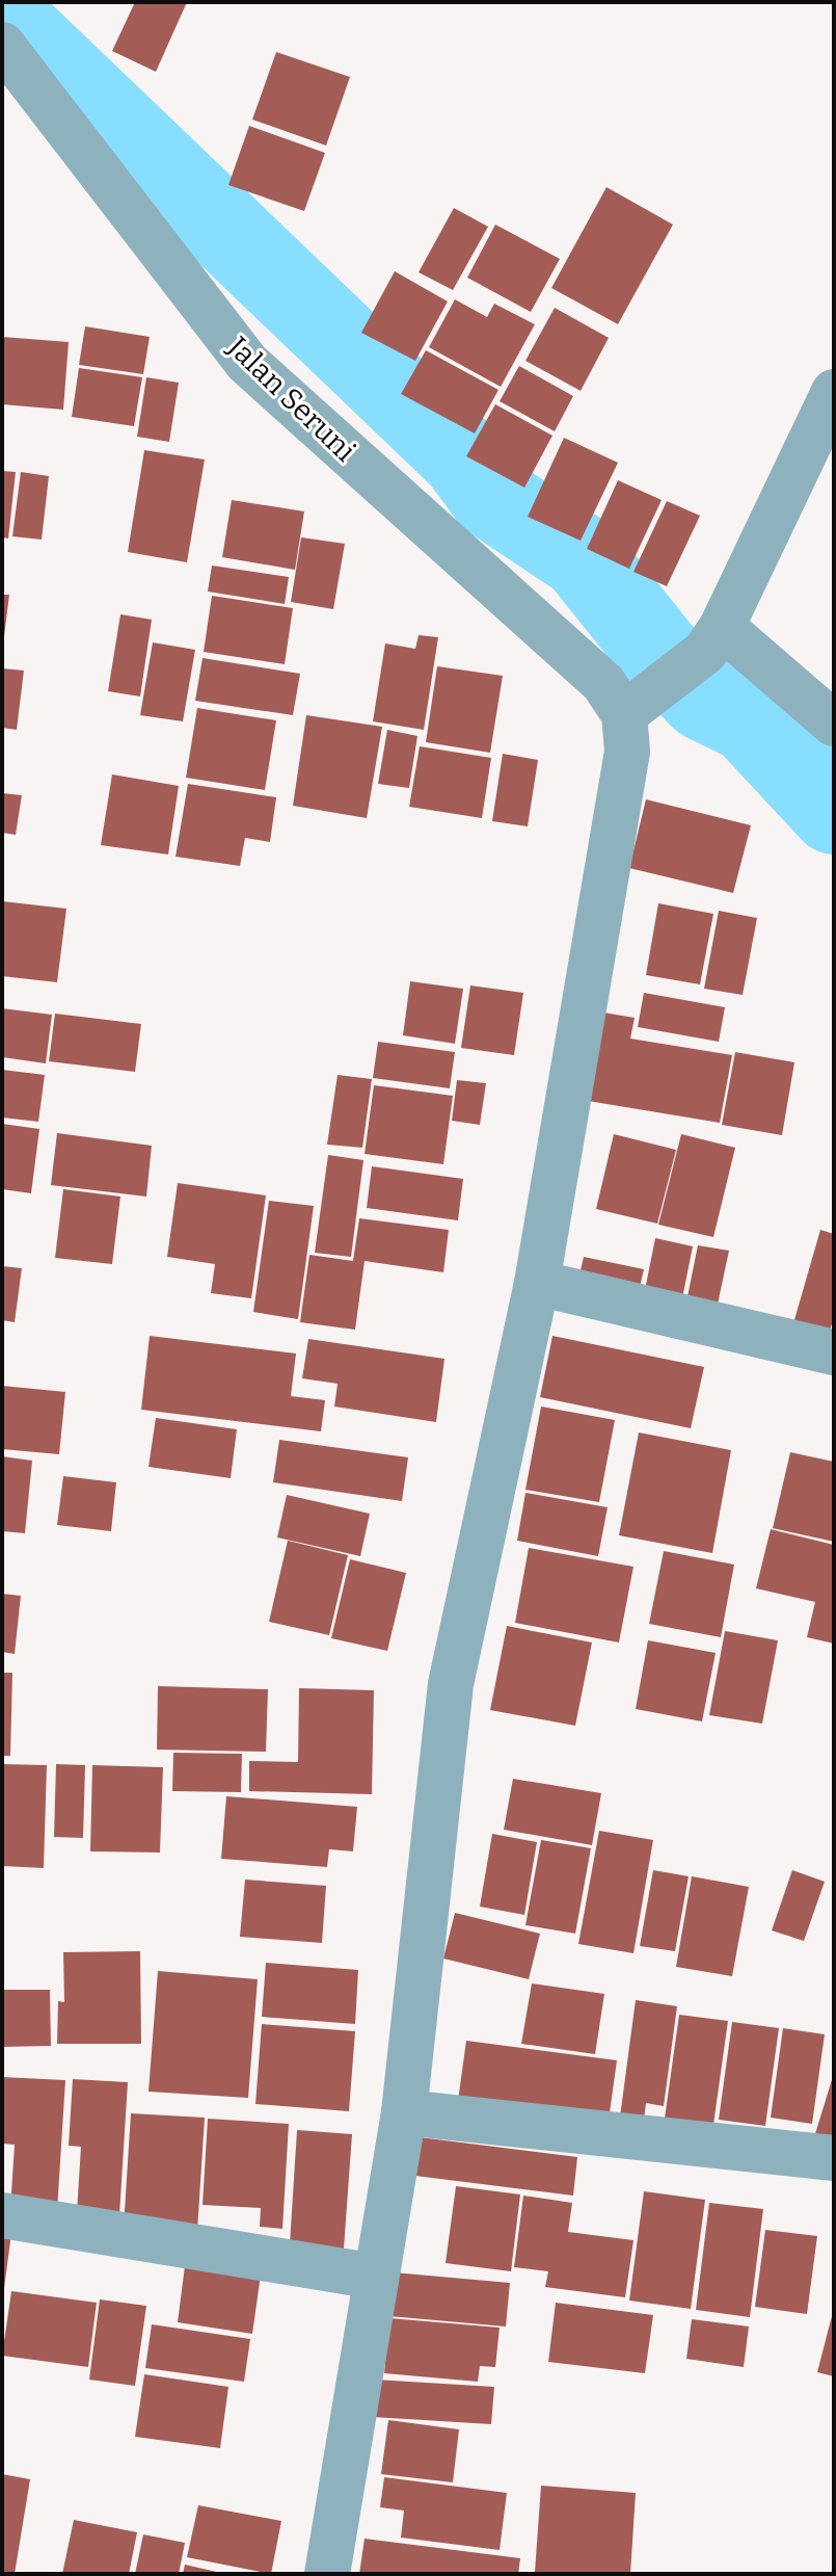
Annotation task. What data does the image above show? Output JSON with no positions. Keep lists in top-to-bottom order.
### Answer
{
  "streets": {
    "street": ["Jalan Seruni"]
  }
}
